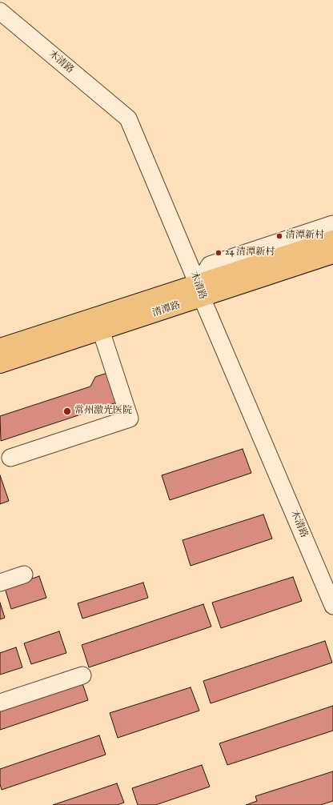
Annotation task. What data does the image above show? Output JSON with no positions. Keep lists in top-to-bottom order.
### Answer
{
  "streets": {
    "main road": ["清潭路"],
    "street": ["木清路"]
  },
  "crossings": [
    ["木清路", "清潭路"]
  ],
  "places": ["清潭新村", "24 清潭新村", "常州激光医院"]
}
